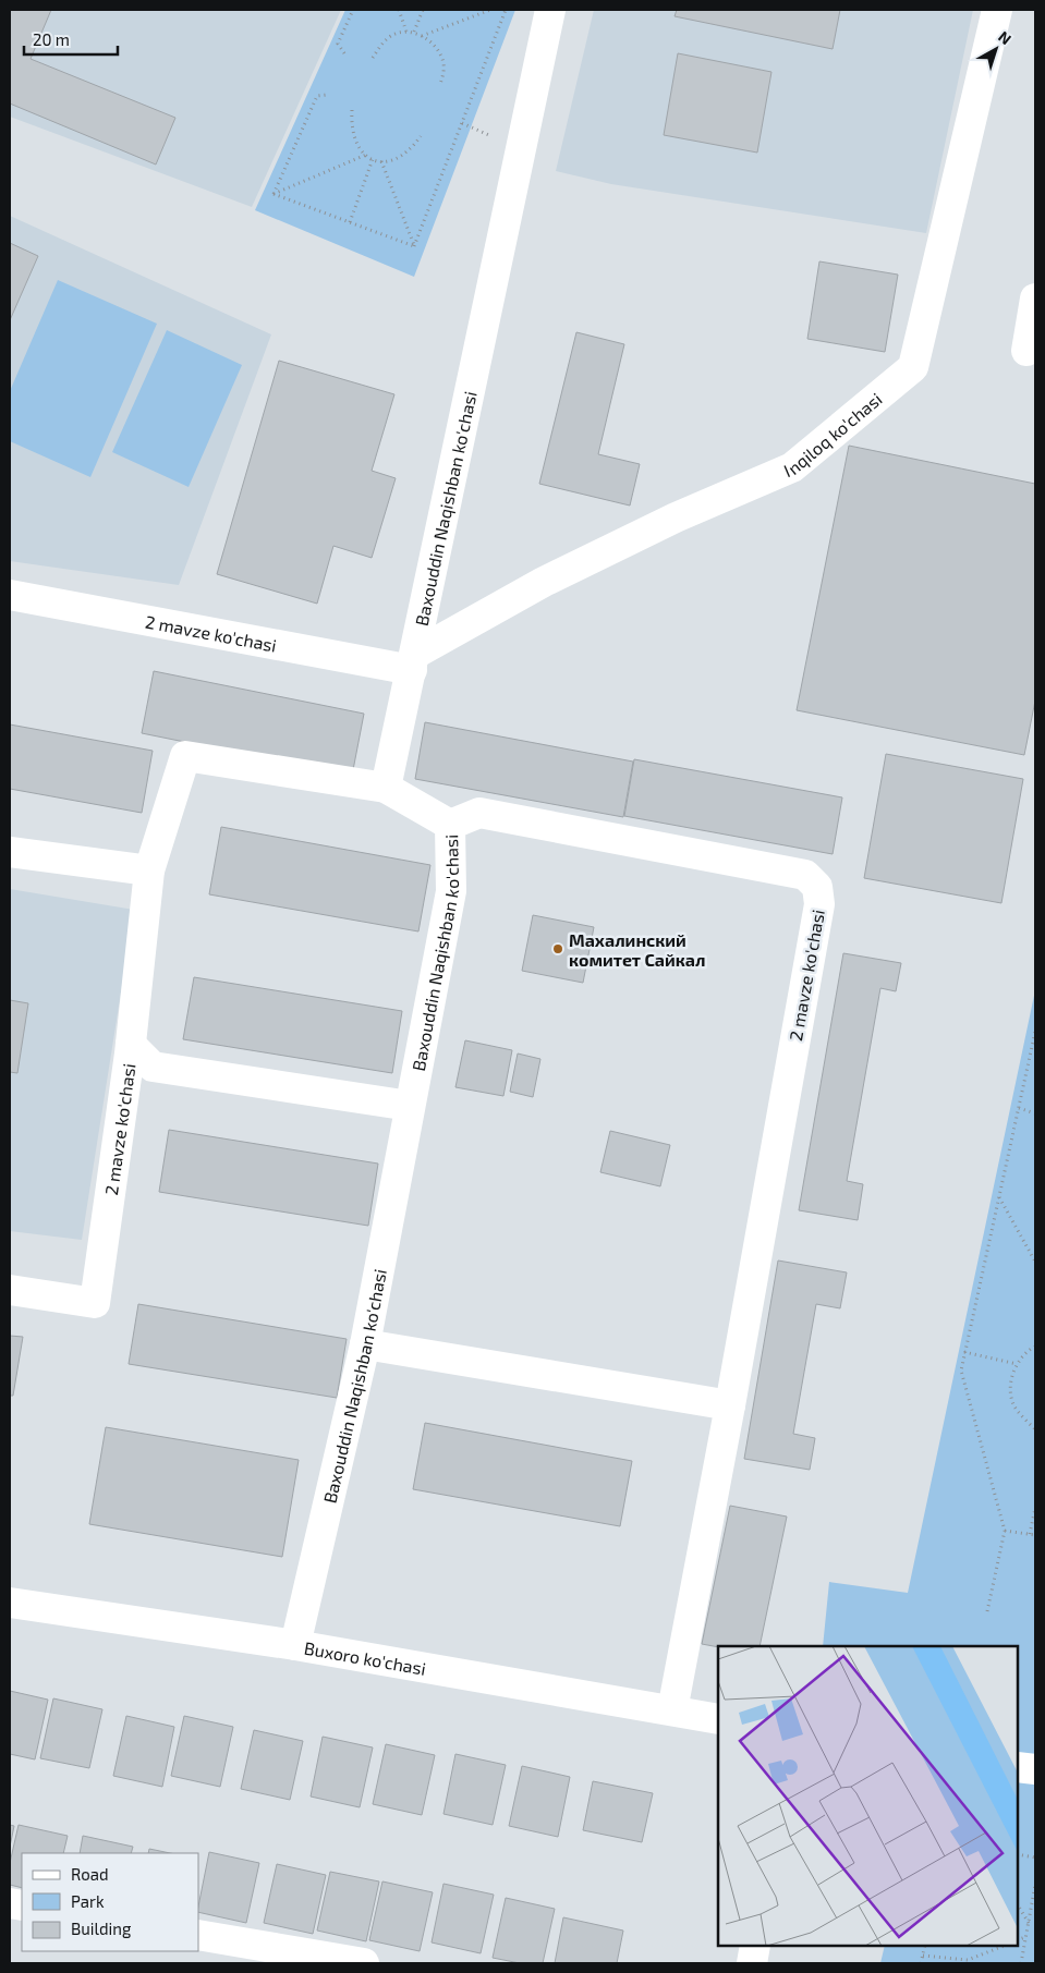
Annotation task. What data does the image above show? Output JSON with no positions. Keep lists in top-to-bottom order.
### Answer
{
  "streets": {
    "street": [
      "Inqiloq ko'chasi",
      "Baxouddin Naqishban ko'chasi",
      "2 mavze ko'chasi",
      "Buxoro ko'chasi"
    ]
  },
  "crossings": [
    ["Inqiloq ko'chasi", "Baxouddin Naqishban ko'chasi"],
    ["Inqiloq ko'chasi", "2 mavze ko'chasi"],
    ["Baxouddin Naqishban ko'chasi", "2 mavze ko'chasi"],
    ["Baxouddin Naqishban ko'chasi", "Buxoro ko'chasi"],
    ["2 mavze ko'chasi", "Buxoro ko'chasi"]
  ],
  "places": ["Махалинский комитет Сайкал"],
  "legend": ["Road", "Park", "Building"],
  "scale_bar": "20 m",
  "north": "top right"
}
